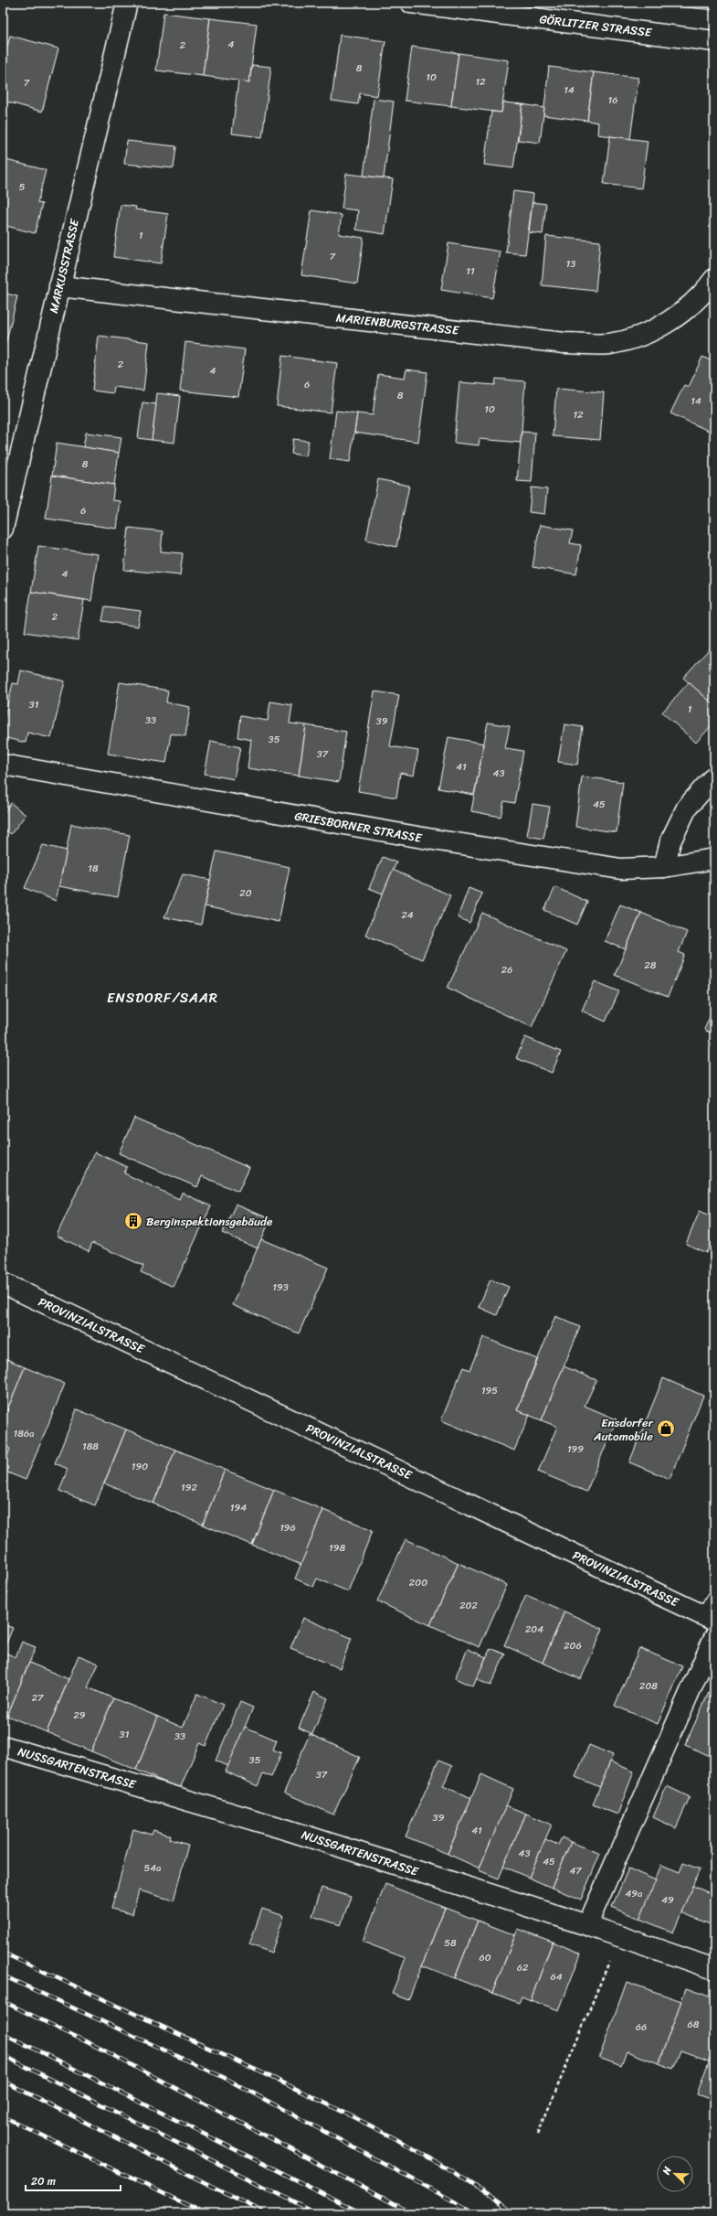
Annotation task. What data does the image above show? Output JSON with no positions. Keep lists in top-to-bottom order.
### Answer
{
  "streets": {
    "street": [
      "GÖRLITZER STRASSE",
      "MARKUSSTRASSE",
      "MARIENBURGSTRASSE",
      "GRIESBORNER STRASSE",
      "PROVINZIALSTRASSE",
      "NUSSGARTENSTRASSE"
    ]
  },
  "crossings": [
    ["MARKUSSTRASSE", "MARIENBURGSTRASSE"]
  ],
  "districts": ["ENSDORF/SAAR"],
  "places": {
    "building": ["Berginspektionsgebäude"],
    "shop": ["Ensdorfer Automobile"]
  },
  "house_numbers": [
    "4",
    "2",
    "8",
    "10",
    "12",
    "7",
    "14",
    "16",
    "5",
    "1",
    "7",
    "13",
    "11",
    "2",
    "4",
    "6",
    "8",
    "14",
    "10",
    "12",
    "8",
    "6",
    "4",
    "2",
    "31",
    "1",
    "33",
    "39",
    "35",
    "37",
    "41",
    "43",
    "45",
    "18",
    "20",
    "24",
    "28",
    "26",
    "193",
    "195",
    "186a",
    "188",
    "199",
    "190",
    "192",
    "194",
    "196",
    "198",
    "200",
    "202",
    "204",
    "206",
    "208",
    "27",
    "29",
    "31",
    "33",
    "35",
    "37",
    "39",
    "41",
    "43",
    "45",
    "54a",
    "47",
    "49a",
    "49",
    "58",
    "60",
    "62",
    "64",
    "68",
    "66"
  ],
  "scale_bar": "20 m",
  "north": "top left"
}
